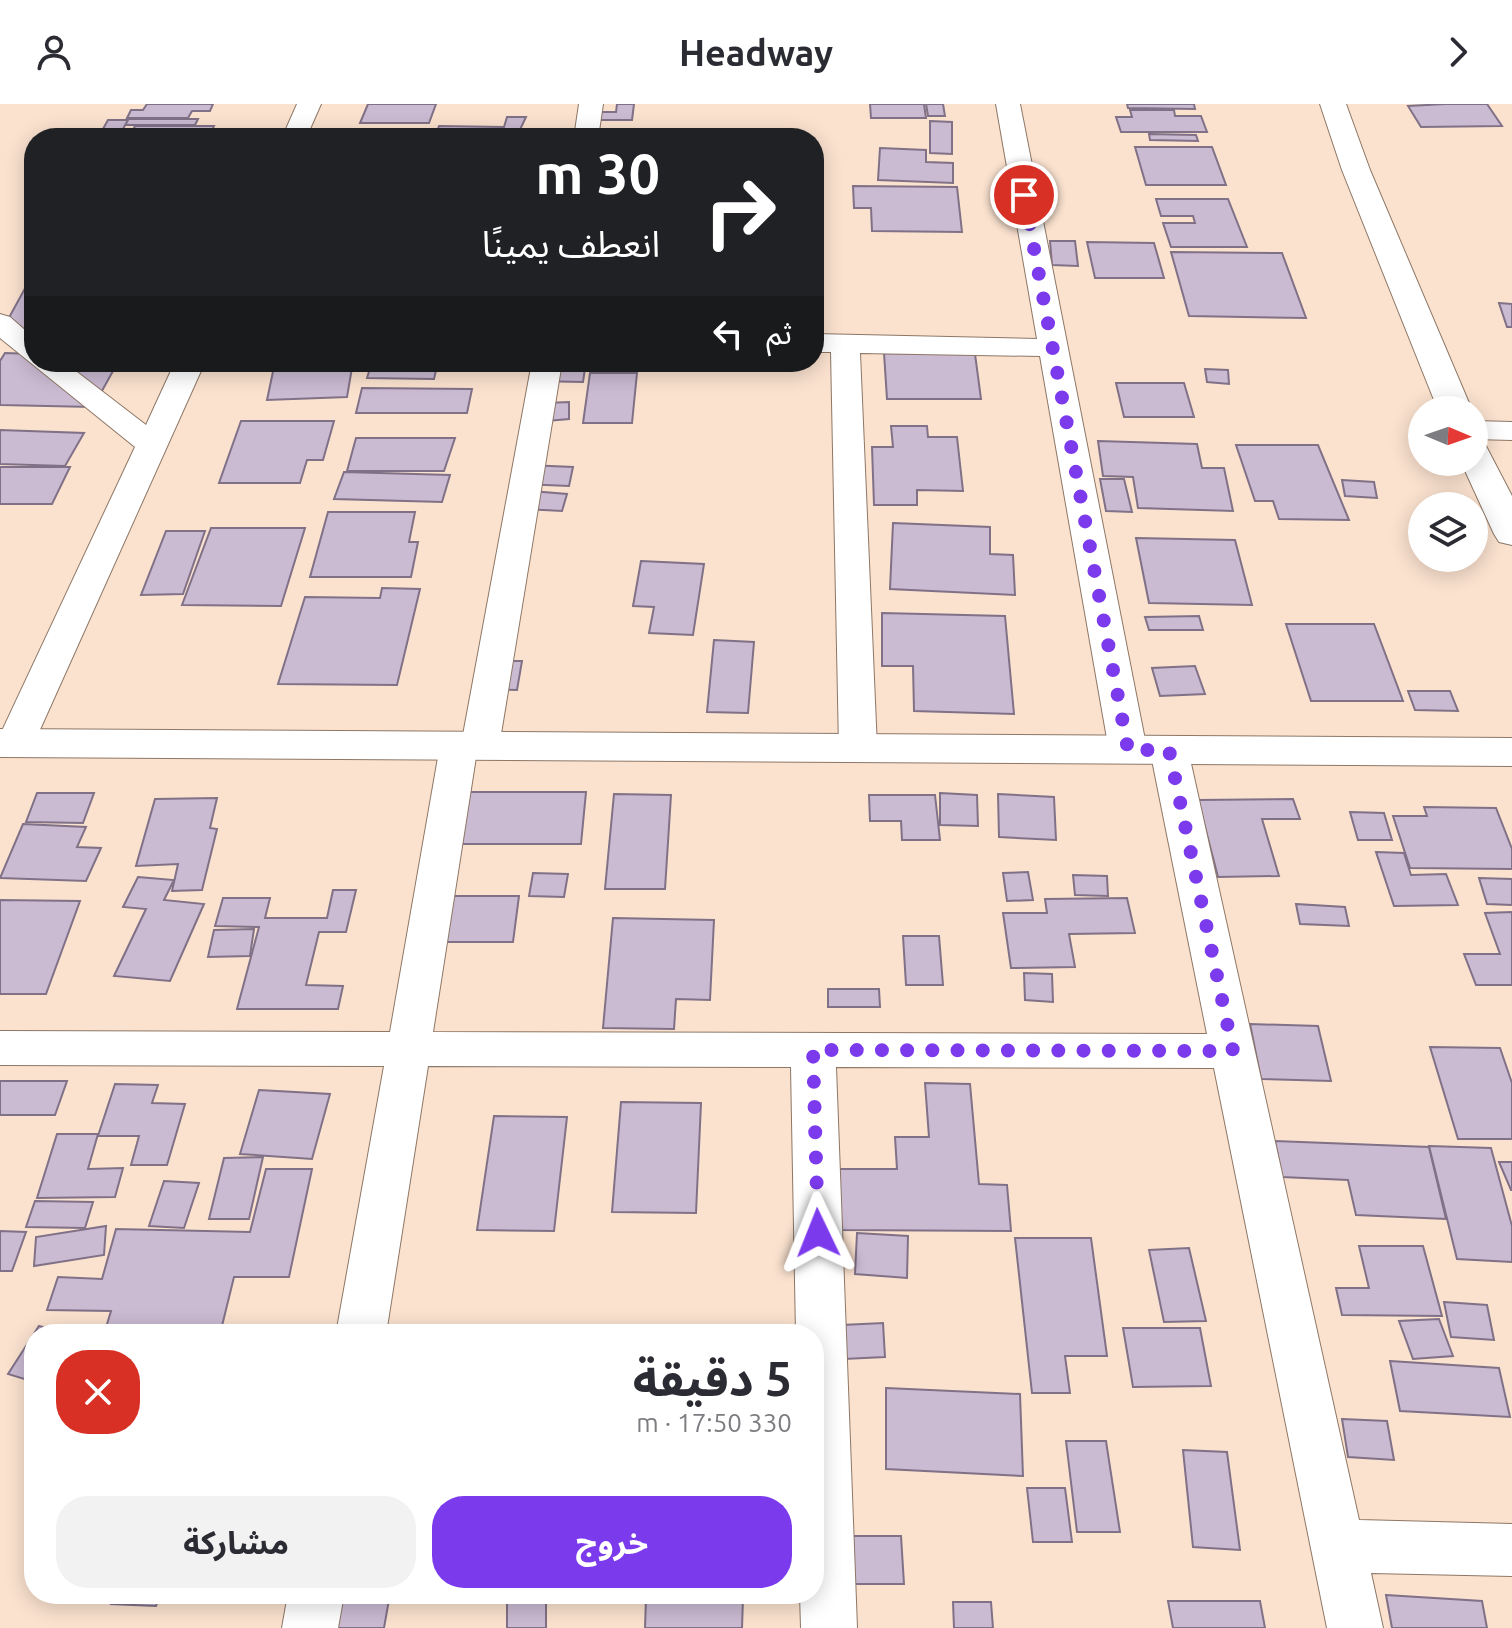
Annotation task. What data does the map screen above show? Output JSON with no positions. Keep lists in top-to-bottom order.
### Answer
{
  "north": "right",
  "page": {
    "header": "Headway",
    "turn": ["30 m", "انعطف يمينًا"],
    "then": "ثم",
    "heading": ["5 دقيقة", "330 m · 17:50"],
    "buttons": ["خروج", "مشاركة"]
  }
}
